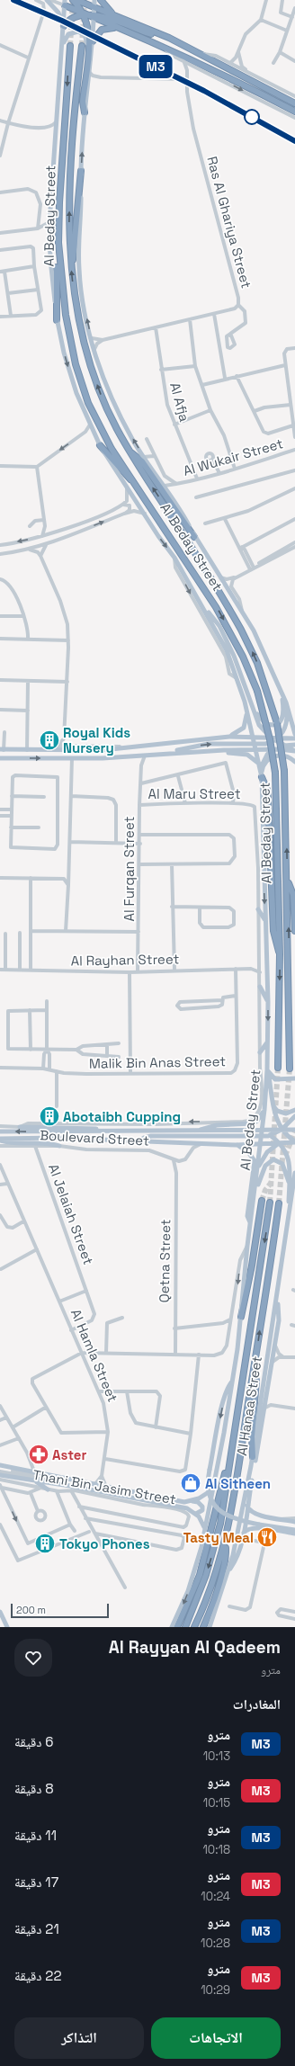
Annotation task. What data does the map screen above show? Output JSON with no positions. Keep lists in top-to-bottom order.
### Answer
{
  "streets": {
    "highway": ["Al Beday Street", "Al Hanaa Street"],
    "main road": ["Boulevard Street", "Thani Bin Jasim Street"],
    "street": [
      "Ras Al Ghariya Street",
      "Al Afja",
      "Al Wukair Street",
      "Al Maru Street",
      "Al Furqan Street",
      "Al Rayhan Street",
      "Malik Bin Anas Street",
      "Al Jelaiah Street",
      "Qetna Street",
      "Al Hamla Street"
    ]
  },
  "crossings": [
    ["Al Beday Street", "Ras Al Ghariya Street"],
    ["Al Beday Street", "Al Wukair Street"],
    ["Al Beday Street", "Al Maru Street"],
    ["Al Beday Street", "Al Rayhan Street"],
    ["Al Beday Street", "Boulevard Street"],
    ["Al Beday Street", "Al Hanaa Street"],
    ["Ras Al Ghariya Street", "Al Afja"],
    ["Al Afja", "Al Wukair Street"],
    ["Al Maru Street", "Al Furqan Street"],
    ["Al Furqan Street", "Al Rayhan Street"],
    ["Al Rayhan Street", "Malik Bin Anas Street"],
    ["Boulevard Street", "Al Jelaiah Street"],
    ["Boulevard Street", "Qetna Street"],
    ["Al Jelaiah Street", "Al Hamla Street"],
    ["Al Hamla Street", "Thani Bin Jasim Street"],
    ["Al Hanaa Street", "Thani Bin Jasim Street"]
  ],
  "places": {
    "building": ["Royal Kids Nursery", "Abotaibh Cupping", "Tokyo Phones"],
    "pharmacy": ["Aster"],
    "shop": ["Al Sitheen"],
    "restaurant": ["Tasty Meal"]
  },
  "lines": ["metro line M3"],
  "scale_bar": "200 m",
  "page": {
    "on_map": "M3",
    "scale": "200 m",
    "heading": [
      ["Al Rayyan Al Qadeem", "مترو"],
      "المغادرات"
    ],
    "list": [
      {
        "mark": "M3",
        "name": "مترو",
        "note": "10:13",
        "value": "6 دقيقة"
      },
      {
        "mark": "M3",
        "name": "مترو",
        "note": "10:15",
        "value": "8 دقيقة"
      },
      {
        "mark": "M3",
        "name": "مترو",
        "note": "10:18",
        "value": "11 دقيقة"
      },
      {
        "mark": "M3",
        "name": "مترو",
        "note": "10:24",
        "value": "17 دقيقة"
      },
      {
        "mark": "M3",
        "name": "مترو",
        "note": "10:28",
        "value": "21 دقيقة"
      },
      {
        "mark": "M3",
        "name": "مترو",
        "note": "10:29",
        "value": "22 دقيقة"
      }
    ],
    "buttons": ["الاتجاهات", "التذاكر"]
  }
}
